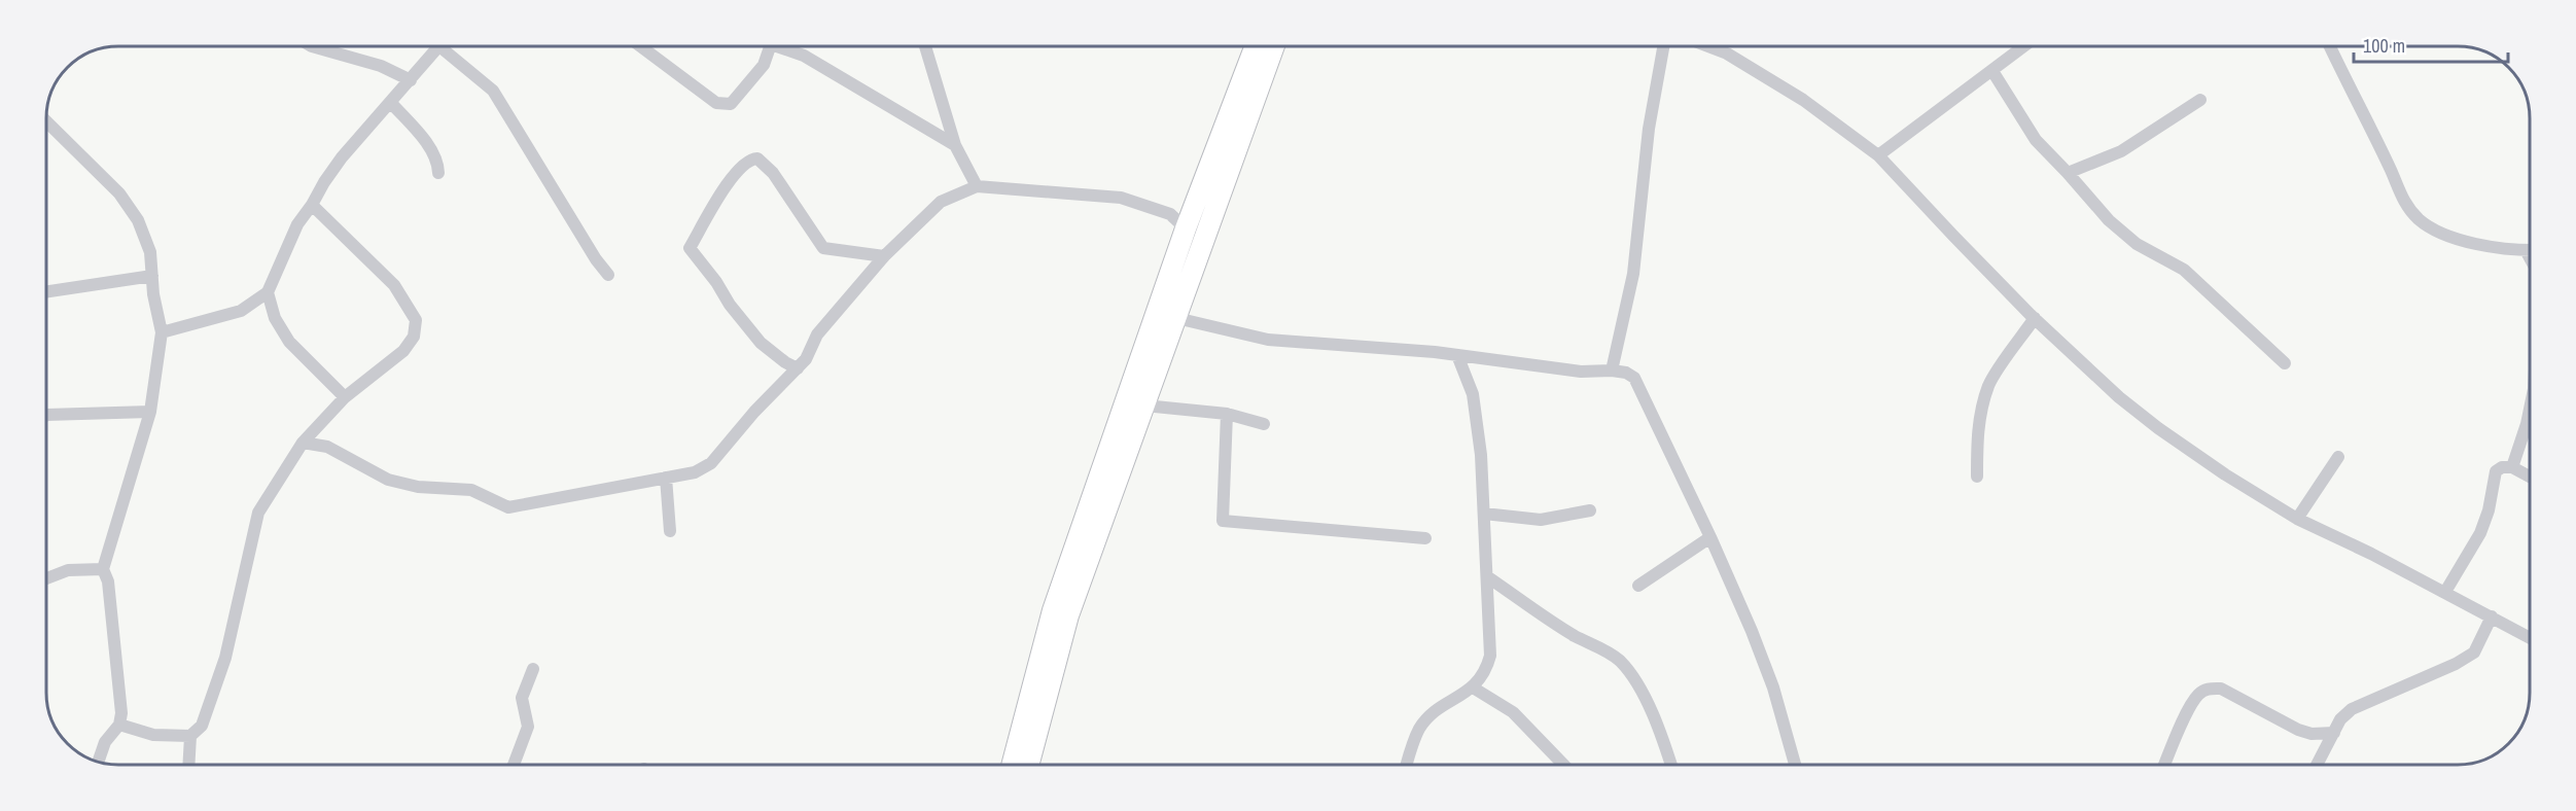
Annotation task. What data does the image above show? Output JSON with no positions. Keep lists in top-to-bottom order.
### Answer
{
  "scale_bar": "100 m"
}
